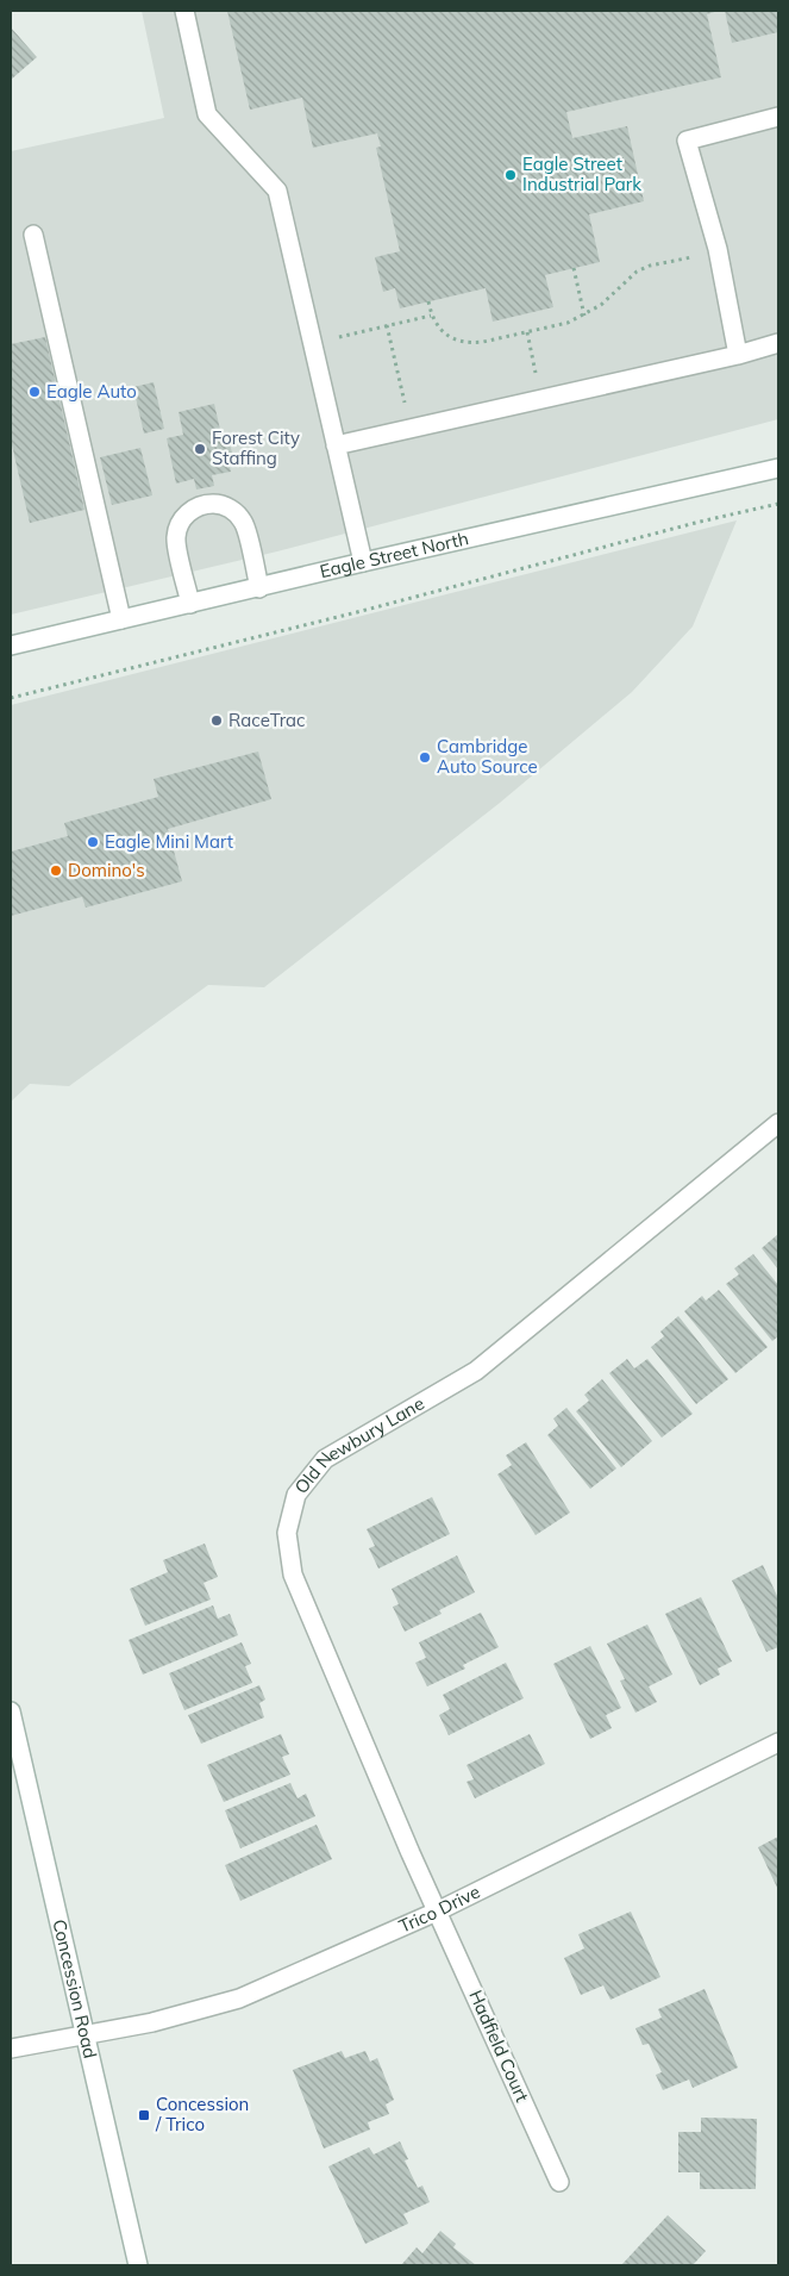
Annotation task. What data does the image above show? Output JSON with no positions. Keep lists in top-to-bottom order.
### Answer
{
  "streets": {
    "street": [
      "Eagle Street North",
      "Old Newbury Lane",
      "Trico Drive",
      "Concession Road",
      "Hadfield Court"
    ]
  },
  "crossings": [
    ["Old Newbury Lane", "Trico Drive"],
    ["Old Newbury Lane", "Hadfield Court"],
    ["Trico Drive", "Concession Road"],
    ["Trico Drive", "Hadfield Court"]
  ],
  "places": {
    "other": [
      "Eagle Street Industrial Park",
      "Eagle Auto",
      "Forest City Staffing",
      "RaceTrac",
      "Cambridge Auto Source",
      "Eagle Mini Mart",
      "Domino's"
    ],
    "transit": ["Concession / Trico"]
  }
}
